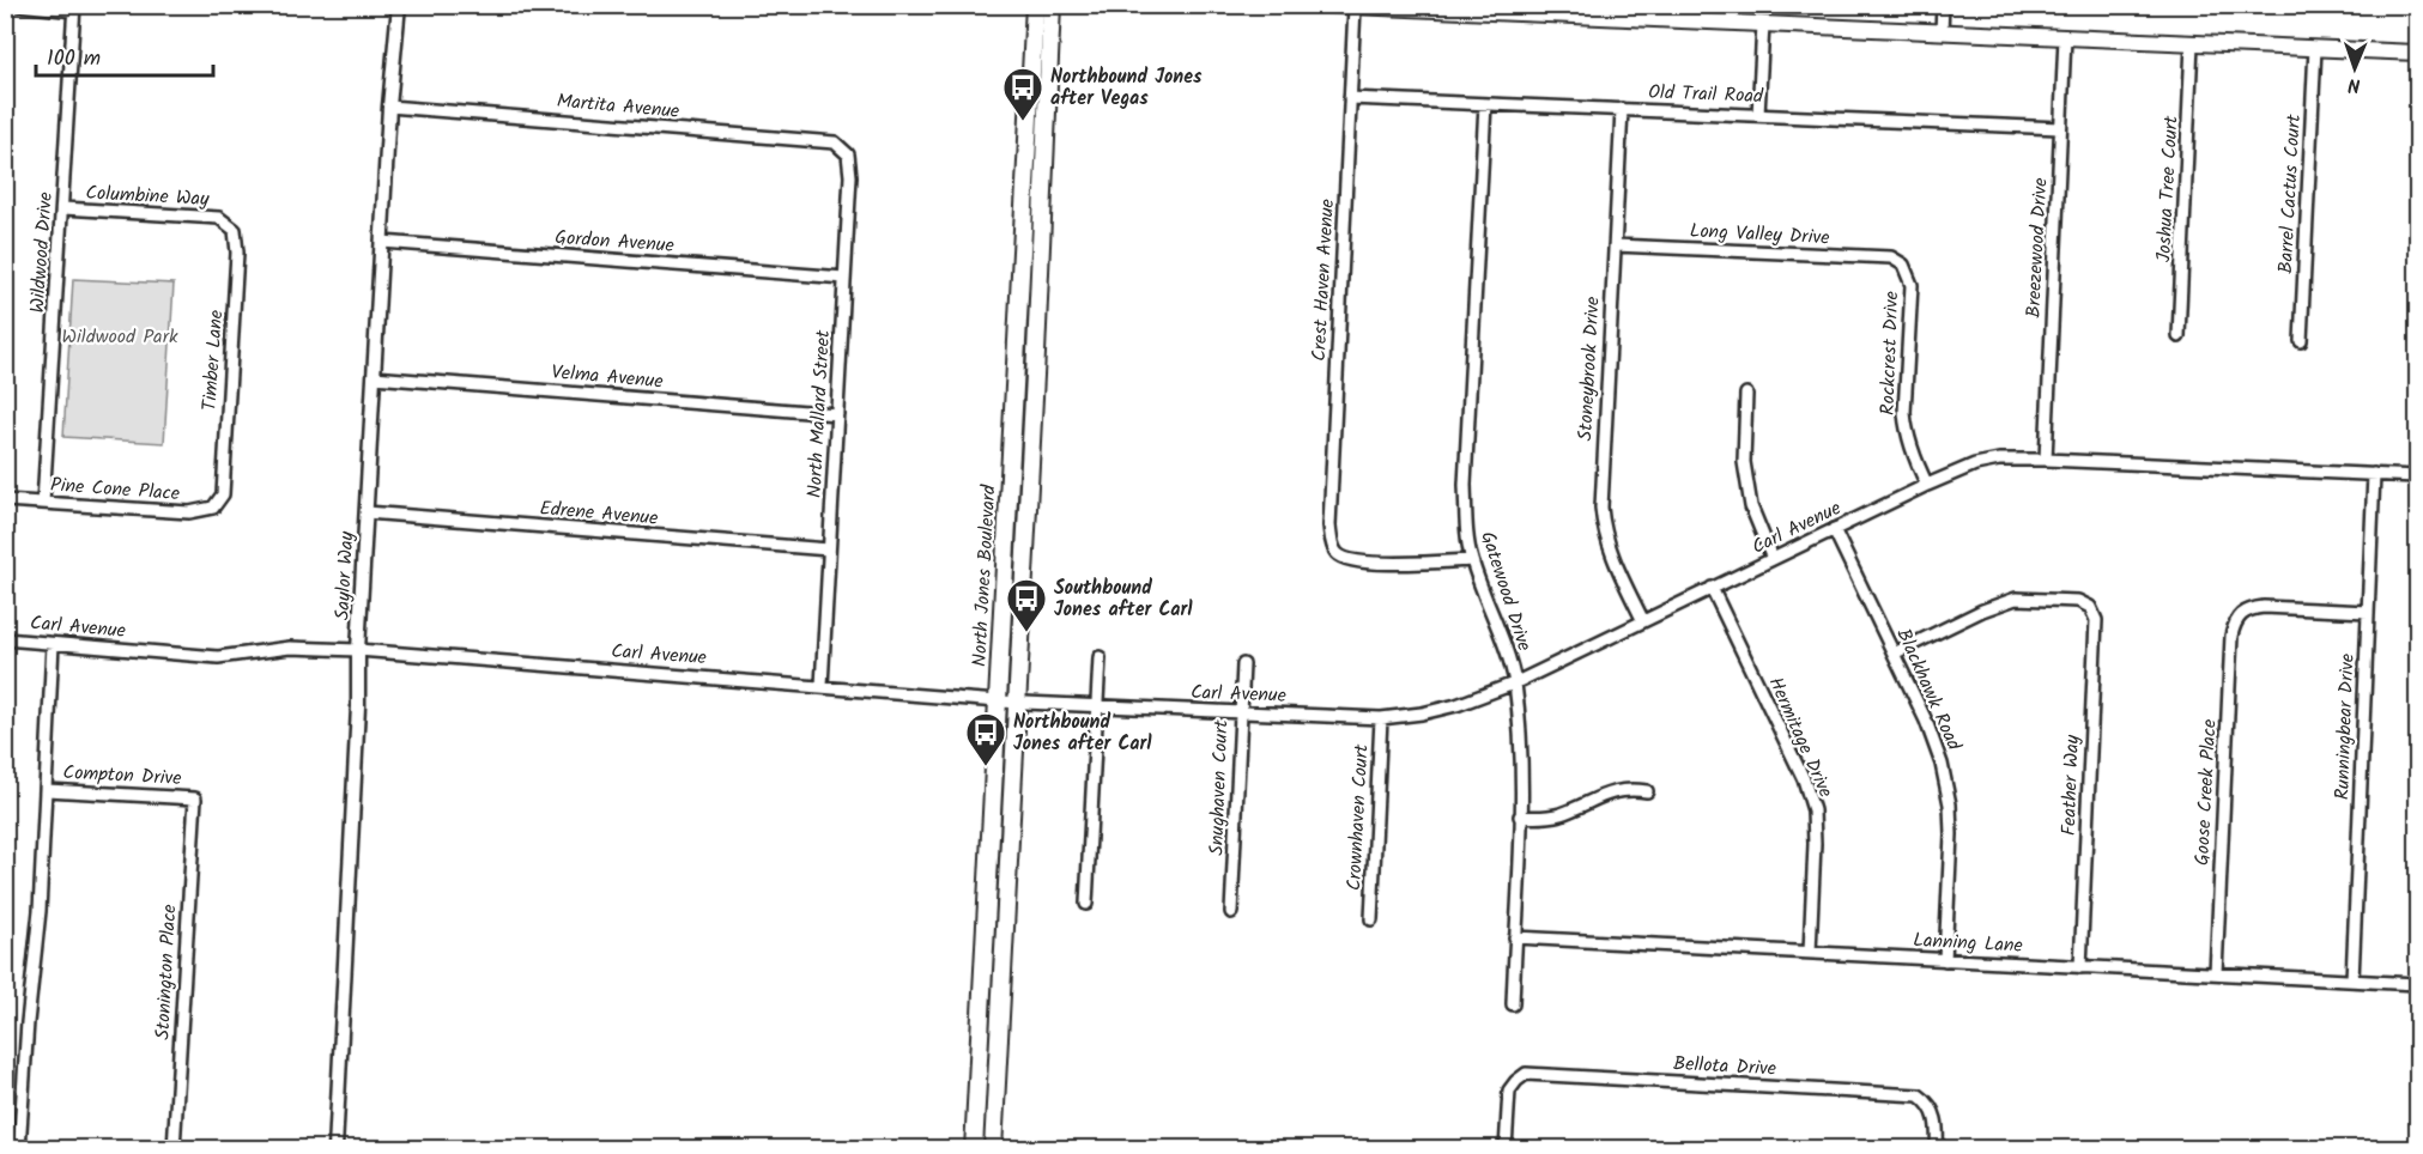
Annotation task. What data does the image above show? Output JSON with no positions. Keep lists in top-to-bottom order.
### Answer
{
  "streets": {
    "main road": ["North Jones Boulevard"],
    "street": [
      "Old Trail Road",
      "Martita Avenue",
      "Joshua Tree Court",
      "Barrel Cactus Court",
      "Columbine Way",
      "Long Valley Drive",
      "Gordon Avenue",
      "Breezewood Drive",
      "Wildwood Drive",
      "Crest Haven Avenue",
      "Rockcrest Drive",
      "Timber Lane",
      "Stoneybrook Drive",
      "Velma Avenue",
      "North Mallard Street",
      "Pine Cone Place",
      "Edrene Avenue",
      "Carl Avenue",
      "Saylor Way",
      "Gatewood Drive",
      "Blackhawk Road",
      "Runningbear Drive",
      "Hermitage Drive",
      "Compton Drive",
      "Feather Way",
      "Snughaven Court",
      "Goose Creek Place",
      "Crownhaven Court",
      "Lanning Lane",
      "Stonington Place",
      "Bellota Drive"
    ]
  },
  "crossings": [
    ["Old Trail Road", "Breezewood Drive"],
    ["Old Trail Road", "Crest Haven Avenue"],
    ["Old Trail Road", "Stoneybrook Drive"],
    ["Old Trail Road", "Gatewood Drive"],
    ["Martita Avenue", "North Mallard Street"],
    ["Martita Avenue", "Saylor Way"],
    ["Columbine Way", "Wildwood Drive"],
    ["Columbine Way", "Timber Lane"],
    ["Long Valley Drive", "Rockcrest Drive"],
    ["Long Valley Drive", "Stoneybrook Drive"],
    ["Gordon Avenue", "North Mallard Street"],
    ["Gordon Avenue", "Saylor Way"],
    ["Breezewood Drive", "Carl Avenue"],
    ["Wildwood Drive", "Pine Cone Place"],
    ["Crest Haven Avenue", "Gatewood Drive"],
    ["Rockcrest Drive", "Carl Avenue"],
    ["Timber Lane", "Pine Cone Place"],
    ["Stoneybrook Drive", "Carl Avenue"],
    ["Velma Avenue", "North Mallard Street"],
    ["Velma Avenue", "Saylor Way"],
    ["North Mallard Street", "Edrene Avenue"],
    ["North Mallard Street", "Carl Avenue"],
    ["Edrene Avenue", "Saylor Way"],
    ["Carl Avenue", "Saylor Way"],
    ["Carl Avenue", "North Jones Boulevard"],
    ["Carl Avenue", "Gatewood Drive"],
    ["Carl Avenue", "Blackhawk Road"],
    ["Carl Avenue", "Runningbear Drive"],
    ["Carl Avenue", "Hermitage Drive"],
    ["Carl Avenue", "Snughaven Court"],
    ["Carl Avenue", "Crownhaven Court"],
    ["Gatewood Drive", "Lanning Lane"],
    ["Blackhawk Road", "Feather Way"],
    ["Blackhawk Road", "Lanning Lane"],
    ["Runningbear Drive", "Goose Creek Place"],
    ["Runningbear Drive", "Lanning Lane"],
    ["Hermitage Drive", "Lanning Lane"],
    ["Compton Drive", "Stonington Place"],
    ["Feather Way", "Lanning Lane"],
    ["Goose Creek Place", "Lanning Lane"]
  ],
  "parks": ["Wildwood Park"],
  "places": {
    "bus stop": ["Northbound Jones after Vegas", "Southbound Jones after Carl", "Northbound Jones after Carl"]
  },
  "scale_bar": "100 m",
  "north": "bottom"
}
